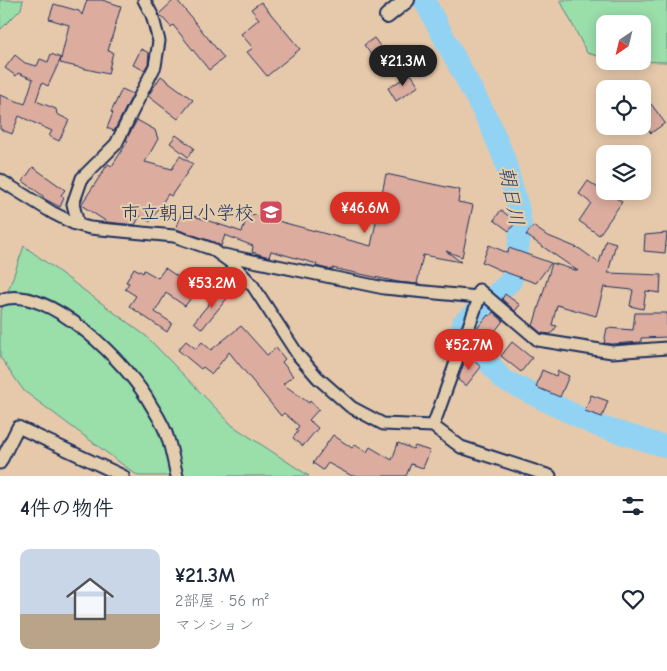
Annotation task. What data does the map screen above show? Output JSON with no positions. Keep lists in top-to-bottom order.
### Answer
{
  "water": ["朝日川"],
  "places": {
    "school or university": ["市立朝日小学校"]
  },
  "north": "bottom left",
  "page": {
    "price": [
      "¥21.3M",
      "¥46.6M",
      "¥53.2M",
      "¥52.7M"
    ],
    "heading": "4件の物件",
    "list": [
      {
        "name": "¥21.3M",
        "note": "2部屋 · 56 m² · マンション"
      }
    ]
  }
}
